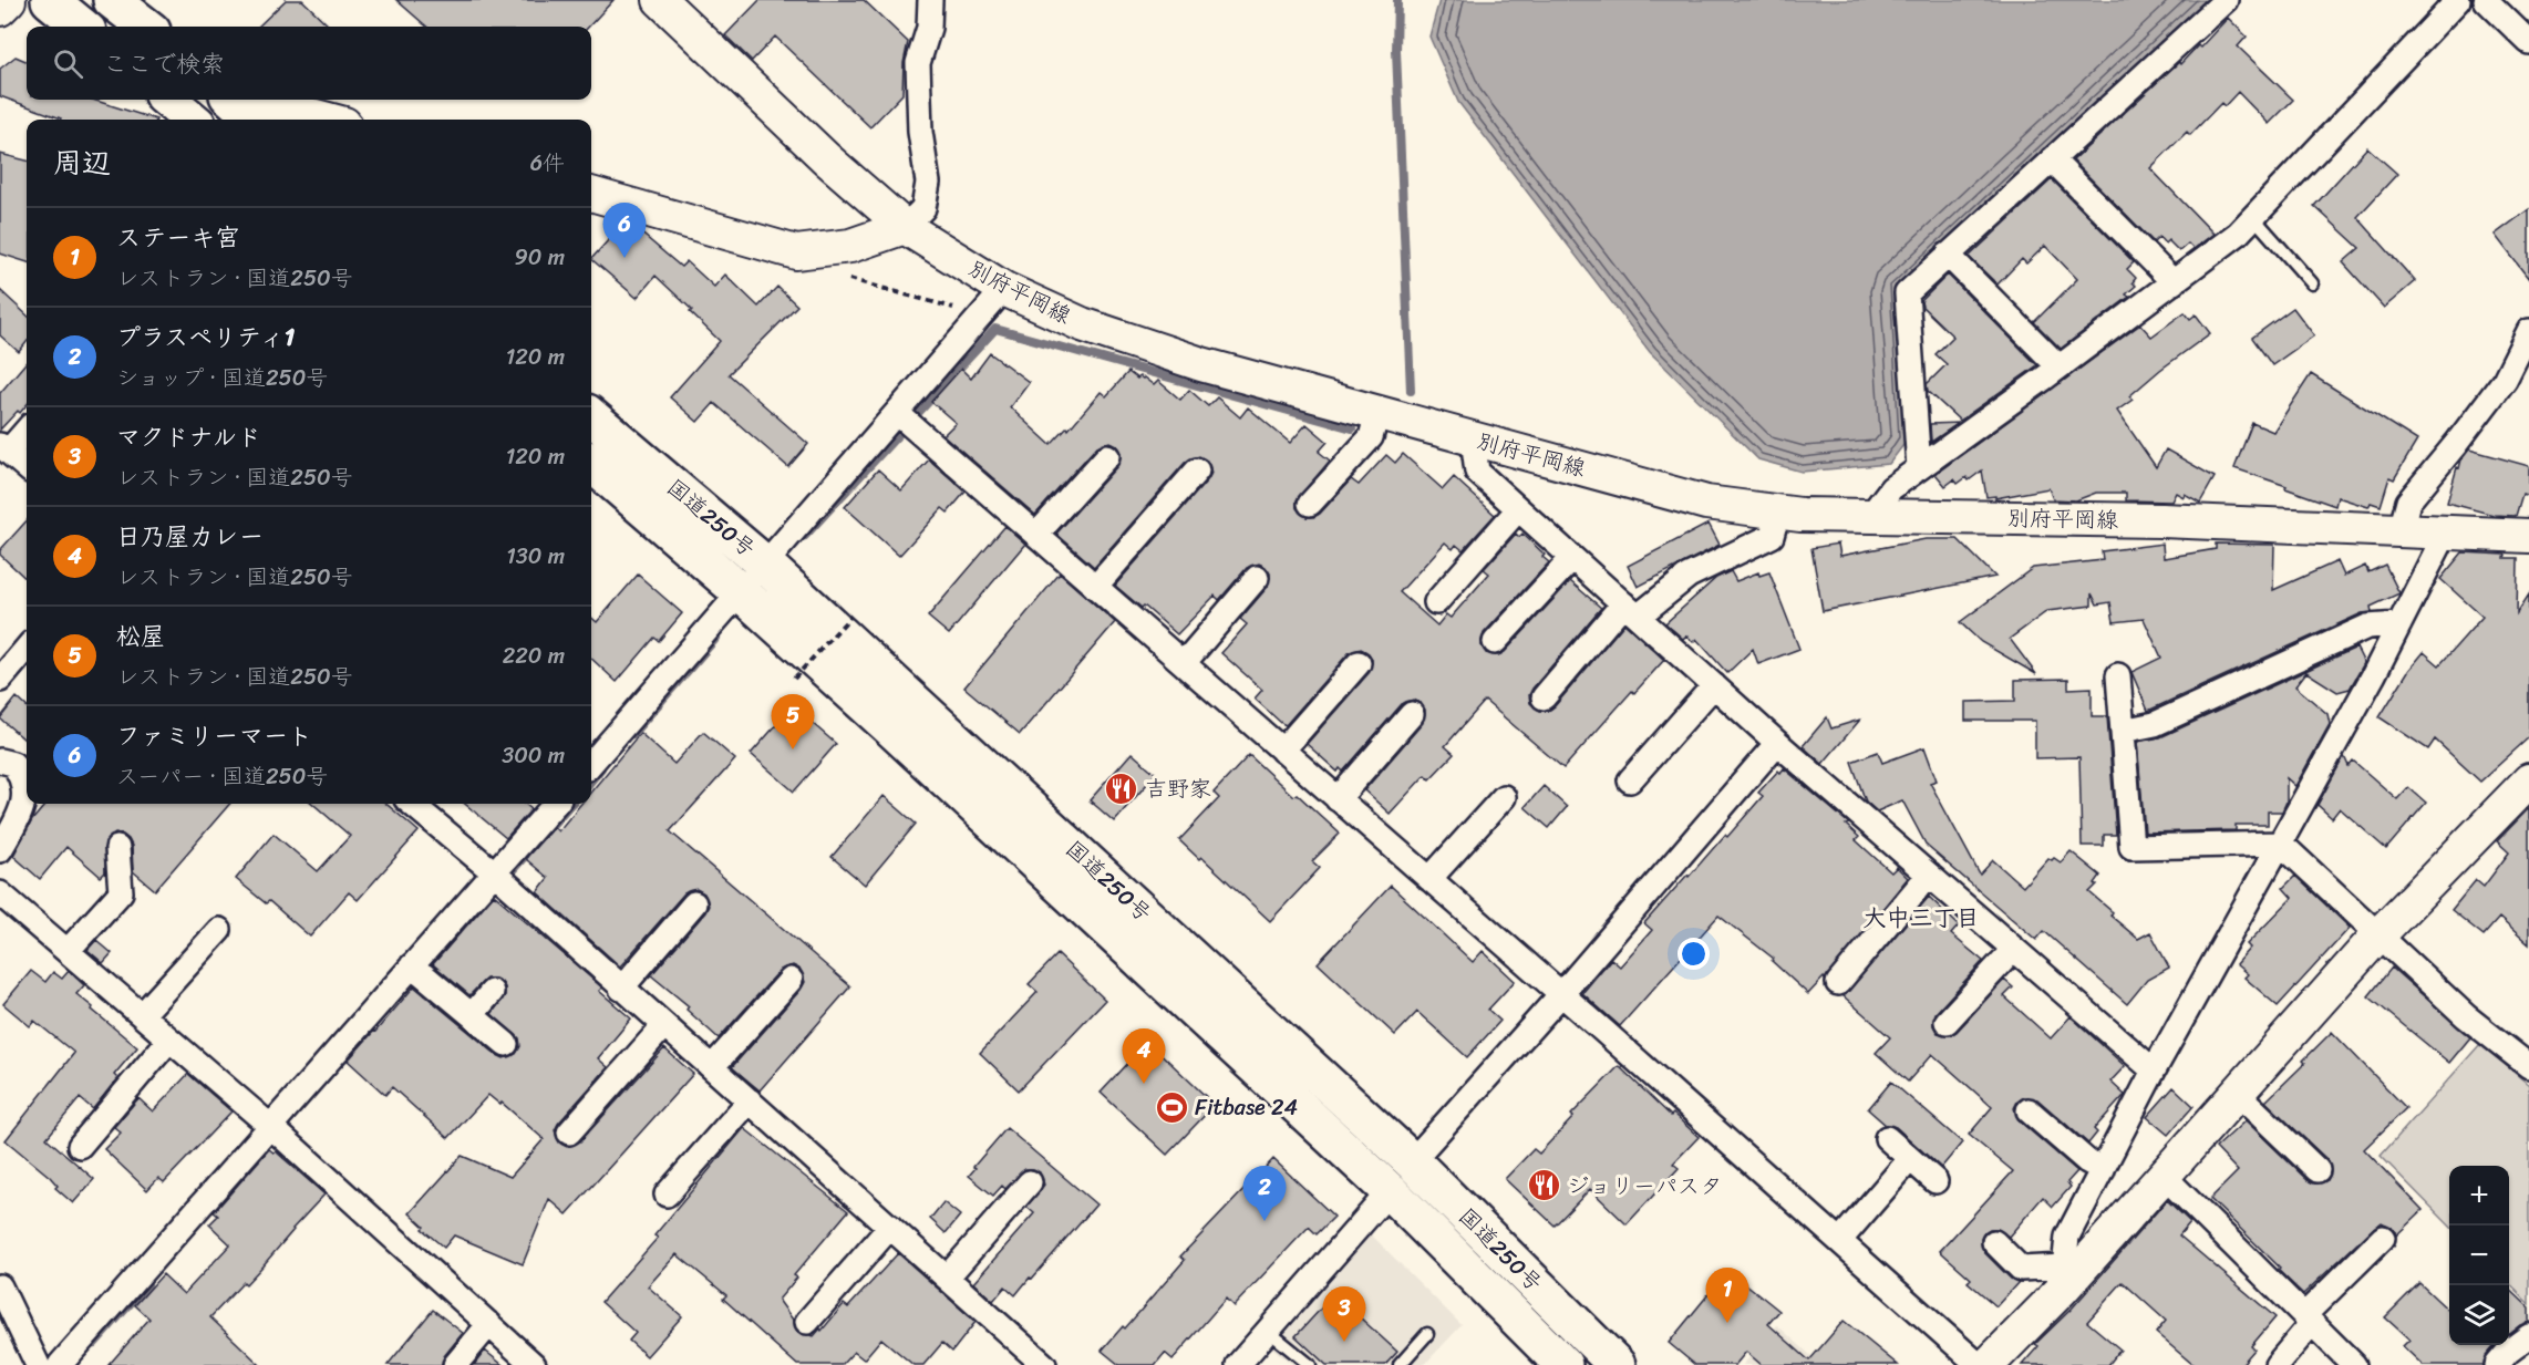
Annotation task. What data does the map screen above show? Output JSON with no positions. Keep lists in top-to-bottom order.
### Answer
{
  "streets": {
    "highway": ["国道250号"],
    "main road": ["別府平岡線"]
  },
  "districts": ["大中三丁目"],
  "places": {
    "restaurant": ["吉野家", "ジョリーパスタ"],
    "sports": ["Fitbase 24"]
  },
  "page": {
    "search": "ここで検索",
    "heading": ["周辺", "6件"],
    "pins": [
      "6",
      "5",
      "4",
      "2",
      "1",
      "3"
    ],
    "list": [
      {
        "mark": "1",
        "name": "ステーキ宮",
        "note": "レストラン · 国道250号",
        "value": "90 m"
      },
      {
        "mark": "2",
        "name": "プラスペリティ1",
        "note": "ショップ · 国道250号",
        "value": "120 m"
      },
      {
        "mark": "3",
        "name": "マクドナルド",
        "note": "レストラン · 国道250号",
        "value": "120 m"
      },
      {
        "mark": "4",
        "name": "日乃屋カレー",
        "note": "レストラン · 国道250号",
        "value": "130 m"
      },
      {
        "mark": "5",
        "name": "松屋",
        "note": "レストラン · 国道250号",
        "value": "220 m"
      },
      {
        "mark": "6",
        "name": "ファミリーマート",
        "note": "スーパー · 国道250号",
        "value": "300 m"
      }
    ],
    "map_buttons": ["+", "−"]
  }
}
